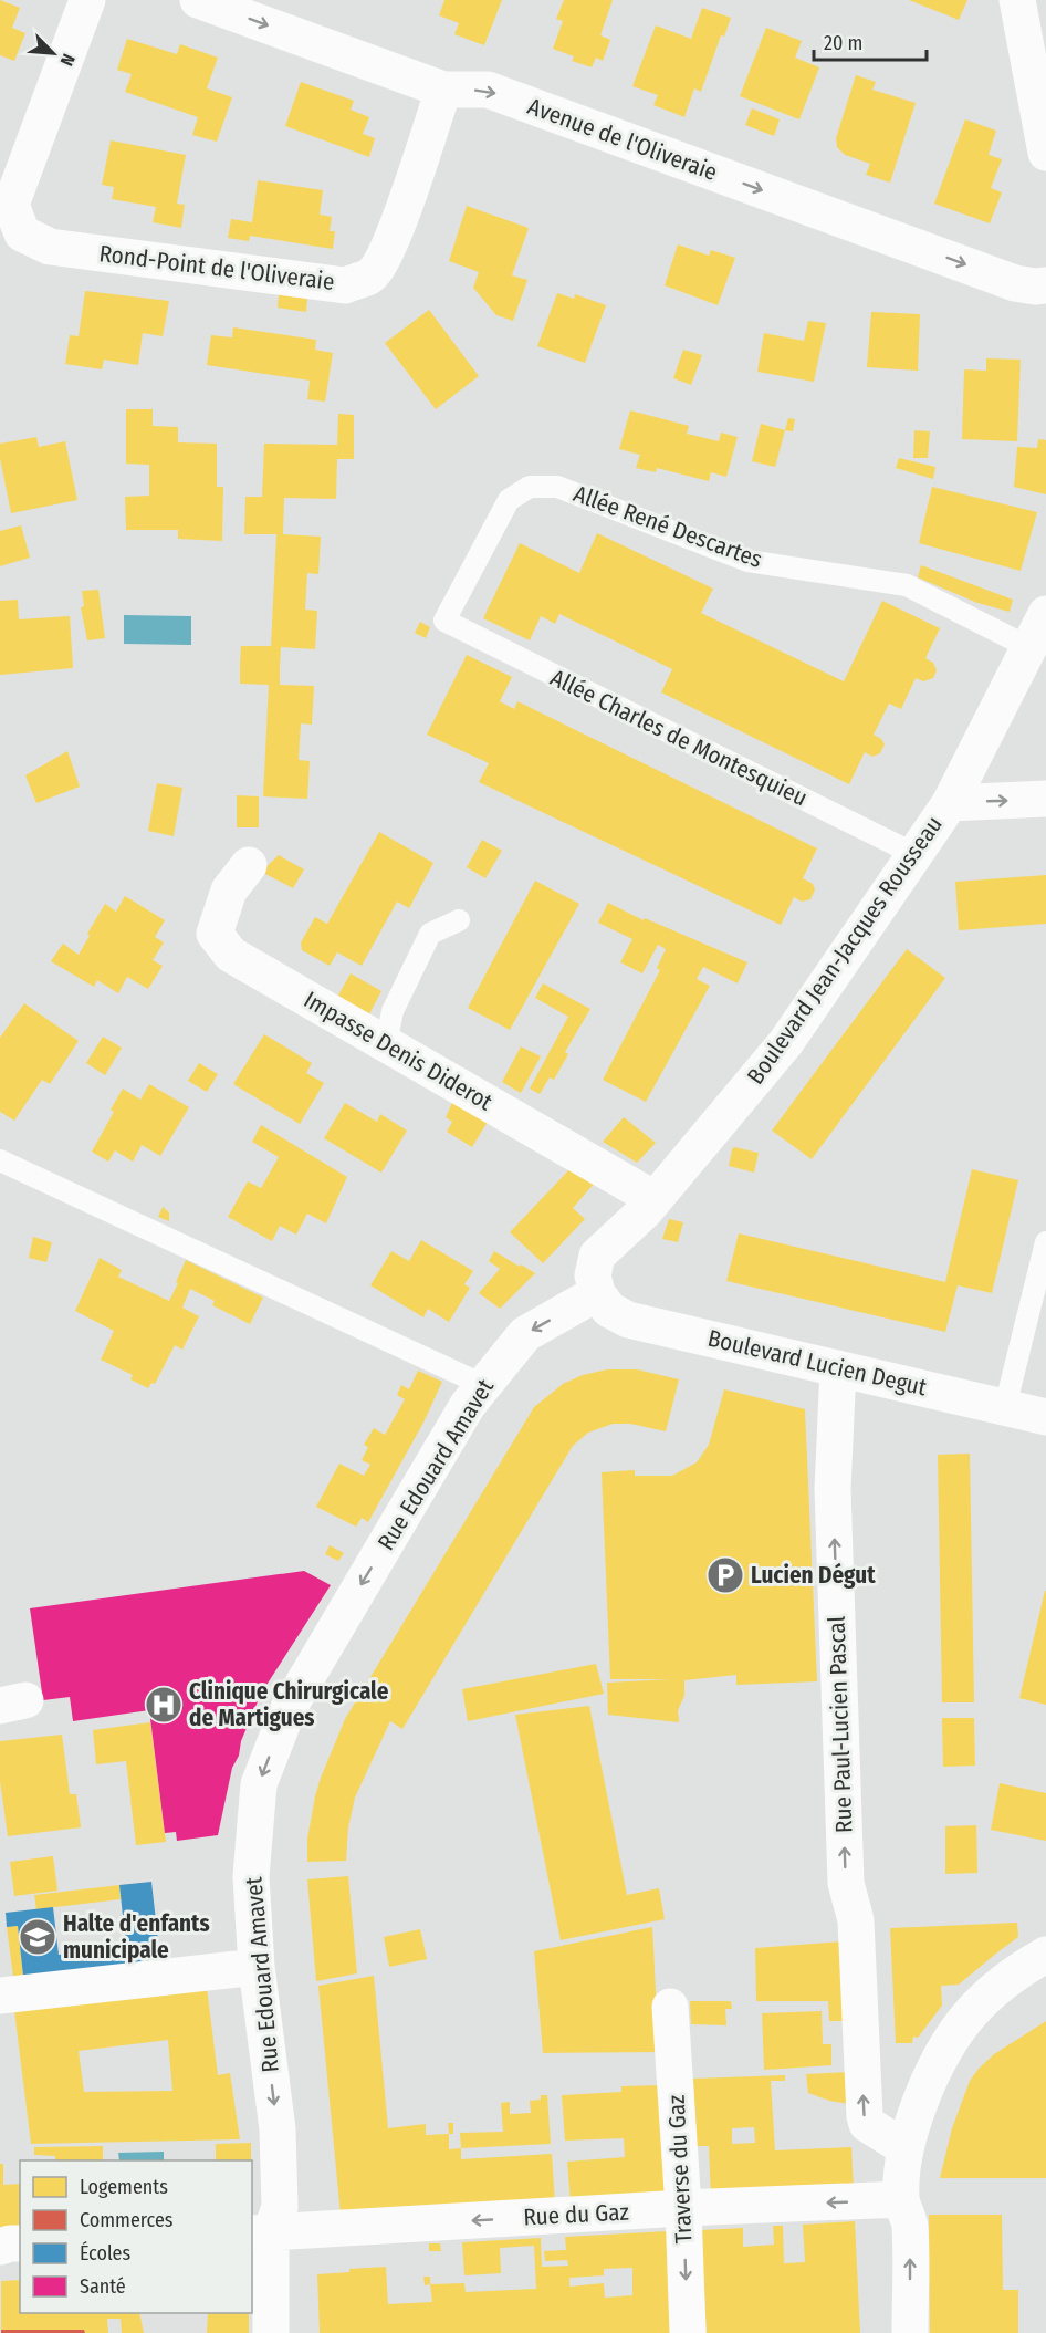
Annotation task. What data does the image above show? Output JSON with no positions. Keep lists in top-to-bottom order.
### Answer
{
  "streets": {
    "street": [
      "Avenue de l'Oliveraie",
      "Rond-Point de l'Oliveraie",
      "Boulevard Jean-Jacques Rousseau",
      "Impasse Denis Diderot",
      "Boulevard Lucien Degut",
      "Rue Edouard Amavet",
      "Rue Paul-Lucien Pascal",
      "Traverse du Gaz",
      "Rue du Gaz"
    ],
    "lane": ["Allée René Descartes", "Allée Charles de Montesquieu"]
  },
  "crossings": [
    ["Avenue de l'Oliveraie", "Rond-Point de l'Oliveraie"],
    ["Allée René Descartes", "Allée Charles de Montesquieu"],
    ["Allée René Descartes", "Boulevard Jean-Jacques Rousseau"],
    ["Allée Charles de Montesquieu", "Boulevard Jean-Jacques Rousseau"],
    ["Boulevard Jean-Jacques Rousseau", "Impasse Denis Diderot"],
    ["Boulevard Jean-Jacques Rousseau", "Boulevard Lucien Degut"],
    ["Boulevard Jean-Jacques Rousseau", "Rue Edouard Amavet"],
    ["Boulevard Lucien Degut", "Rue Edouard Amavet"],
    ["Boulevard Lucien Degut", "Rue Paul-Lucien Pascal"],
    ["Rue Edouard Amavet", "Rue du Gaz"],
    ["Traverse du Gaz", "Rue du Gaz"]
  ],
  "one_way": [
    "Avenue de l'Oliveraie",
    "Rue Edouard Amavet",
    "Rue Paul-Lucien Pascal",
    "Rue du Gaz"
  ],
  "places": {
    "parking": ["Lucien Dégut"],
    "hospital": ["Clinique Chirurgicale de Martigues"],
    "school or university": ["Halte d'enfants municipale"]
  },
  "legend": [
    "Logements",
    "Commerces",
    "Écoles",
    "Santé"
  ],
  "scale_bar": "20 m",
  "north": "bottom right"
}
